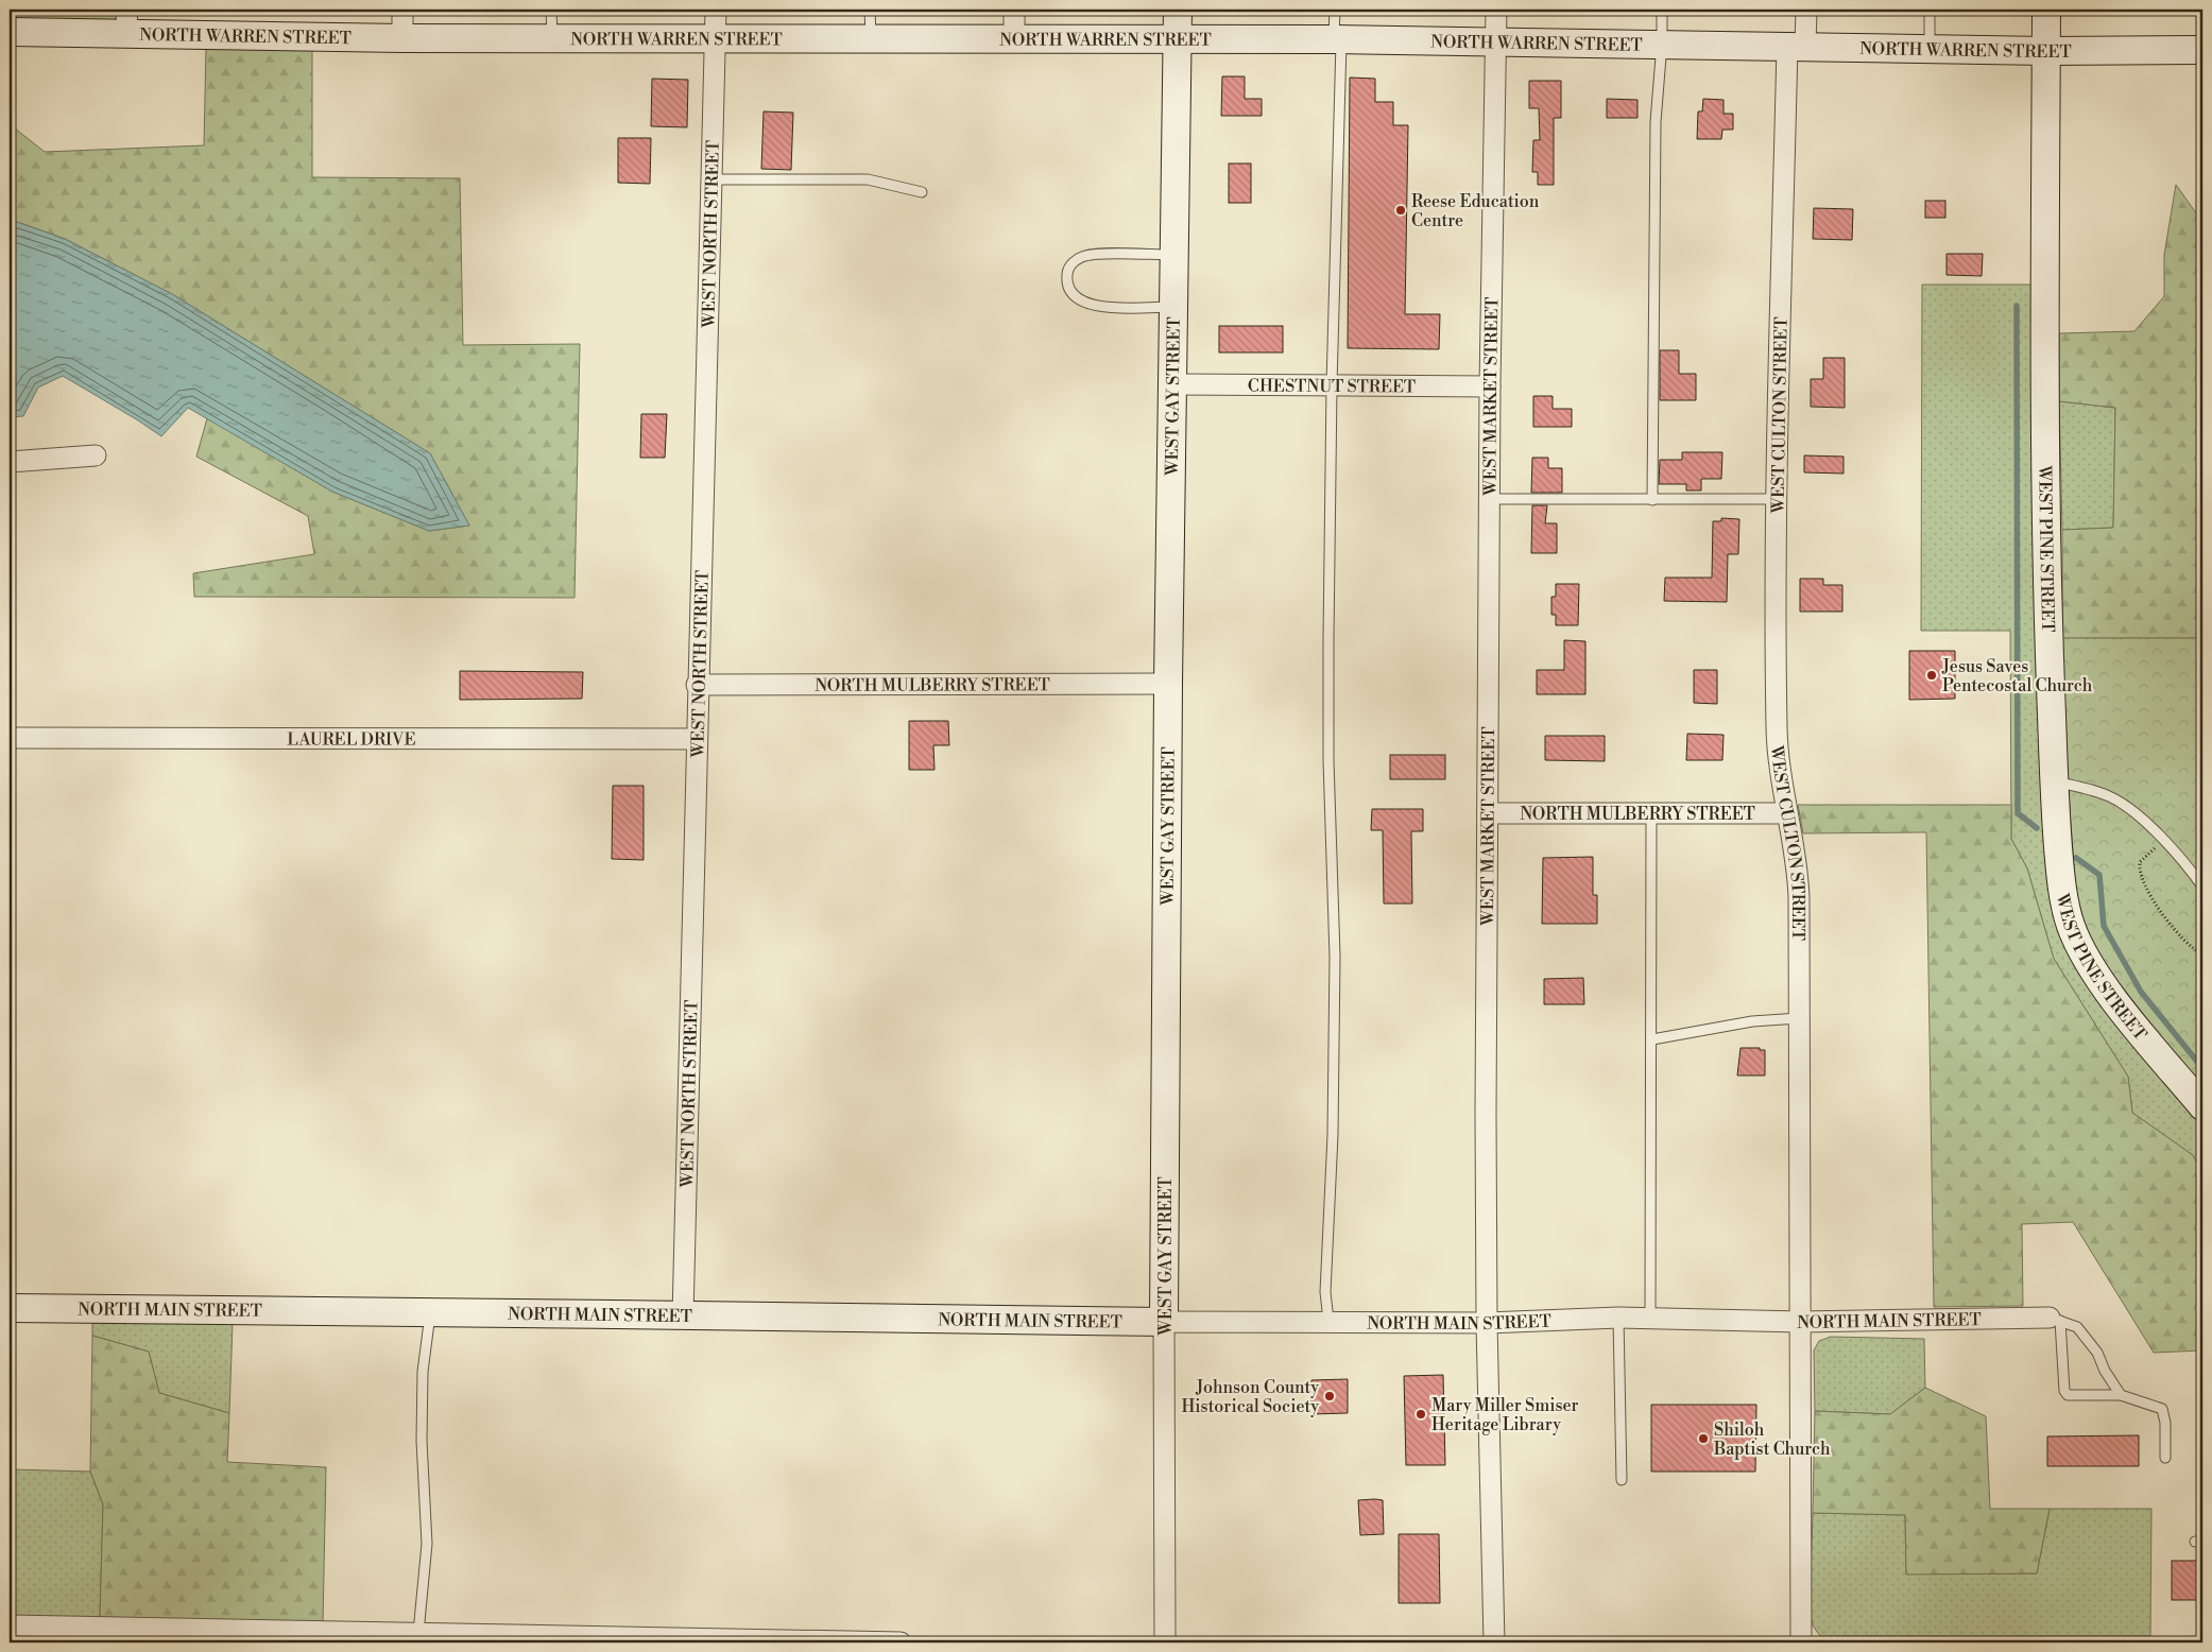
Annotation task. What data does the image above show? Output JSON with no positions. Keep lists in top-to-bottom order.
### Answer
{
  "streets": {
    "street": [
      "NORTH WARREN STREET",
      "WEST NORTH STREET",
      "CHESTNUT STREET",
      "WEST GAY STREET",
      "WEST MARKET STREET",
      "WEST CULTON STREET",
      "WEST PINE STREET",
      "NORTH MULBERRY STREET",
      "LAUREL DRIVE",
      "NORTH MAIN STREET"
    ]
  },
  "crossings": [
    ["NORTH WARREN STREET", "WEST NORTH STREET"],
    ["NORTH WARREN STREET", "WEST GAY STREET"],
    ["NORTH WARREN STREET", "WEST MARKET STREET"],
    ["NORTH WARREN STREET", "WEST CULTON STREET"],
    ["NORTH WARREN STREET", "WEST PINE STREET"],
    ["WEST NORTH STREET", "NORTH MULBERRY STREET"],
    ["WEST NORTH STREET", "LAUREL DRIVE"],
    ["WEST NORTH STREET", "NORTH MAIN STREET"],
    ["CHESTNUT STREET", "WEST GAY STREET"],
    ["CHESTNUT STREET", "WEST MARKET STREET"],
    ["WEST GAY STREET", "NORTH MULBERRY STREET"],
    ["WEST GAY STREET", "NORTH MAIN STREET"],
    ["WEST MARKET STREET", "NORTH MULBERRY STREET"],
    ["WEST MARKET STREET", "NORTH MAIN STREET"],
    ["WEST CULTON STREET", "NORTH MULBERRY STREET"],
    ["WEST CULTON STREET", "NORTH MAIN STREET"]
  ],
  "places": [
    "Reese Education Centre",
    "Jesus Saves Pentecostal Church",
    "Johnson County Historical Society",
    "Mary Miller Smiser Heritage Library",
    "Shiloh Baptist Church"
  ]
}
